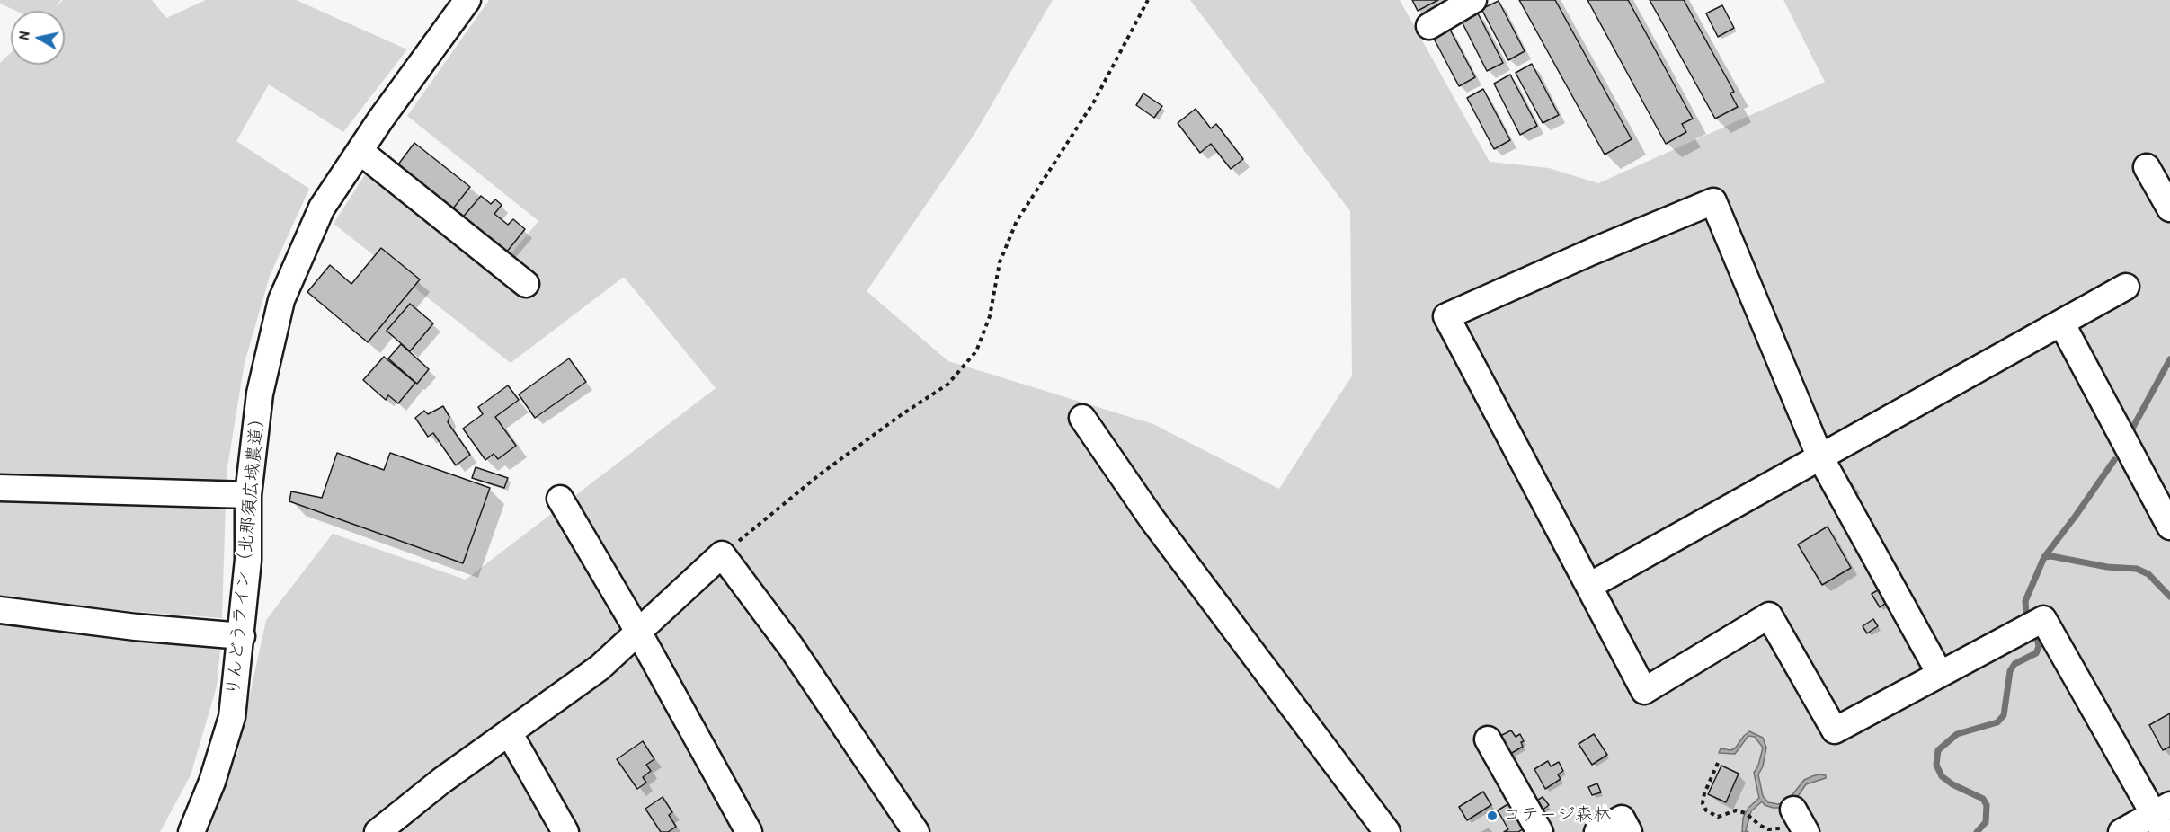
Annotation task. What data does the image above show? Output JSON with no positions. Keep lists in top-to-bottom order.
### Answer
{
  "streets": {
    "street": ["りんどうライン（北那須広域農道）"]
  },
  "places": ["コテージ森林"],
  "north": "left"
}
